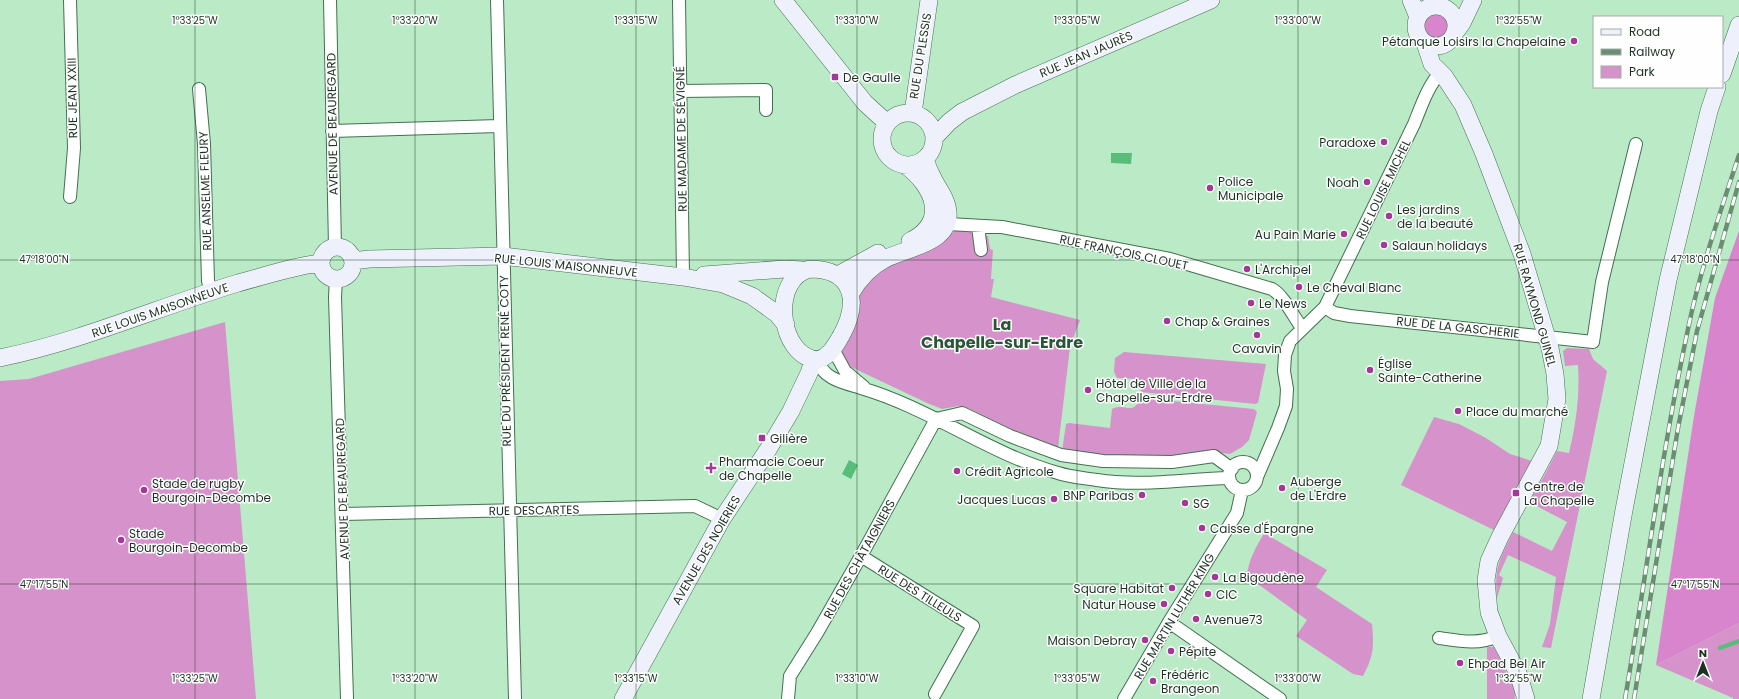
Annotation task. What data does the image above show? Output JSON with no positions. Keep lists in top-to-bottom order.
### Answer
{
  "streets": {
    "street": [
      "RUE JEAN JAURÈS",
      "RUE DU PLESSIS",
      "RUE JEAN XXIII",
      "AVENUE DE BEAUREGARD",
      "RUE MADAME DE SÉVIGNÉ",
      "RUE LOUISE MICHEL",
      "RUE ANSELME FLEURY",
      "RUE FRANÇOIS CLOUET",
      "RUE LOUIS MAISONNEUVE",
      "RUE RAYMOND GUINEL",
      "RUE DE LA GASCHERIE",
      "RUE DU PRÉSIDENT RENÉ COTY",
      "RUE DESCARTES",
      "AVENUE DES NOIERIES",
      "RUE DES CHÂTAIGNIERS",
      "RUE DES TILLEULS",
      "RUE MARTIN LUTHER KING"
    ]
  },
  "crossings": [
    ["RUE JEAN JAURÈS", "RUE DU PLESSIS"],
    ["AVENUE DE BEAUREGARD", "RUE LOUIS MAISONNEUVE"],
    ["AVENUE DE BEAUREGARD", "RUE DESCARTES"],
    ["RUE MADAME DE SÉVIGNÉ", "RUE LOUIS MAISONNEUVE"],
    ["RUE LOUISE MICHEL", "RUE FRANÇOIS CLOUET"],
    ["RUE LOUISE MICHEL", "RUE RAYMOND GUINEL"],
    ["RUE LOUISE MICHEL", "RUE DE LA GASCHERIE"],
    ["RUE LOUISE MICHEL", "RUE MARTIN LUTHER KING"],
    ["RUE ANSELME FLEURY", "RUE LOUIS MAISONNEUVE"],
    ["RUE LOUIS MAISONNEUVE", "RUE DU PRÉSIDENT RENÉ COTY"],
    ["RUE LOUIS MAISONNEUVE", "AVENUE DES NOIERIES"],
    ["RUE RAYMOND GUINEL", "RUE DE LA GASCHERIE"],
    ["RUE DU PRÉSIDENT RENÉ COTY", "RUE DESCARTES"],
    ["RUE DESCARTES", "AVENUE DES NOIERIES"],
    ["RUE DES CHÂTAIGNIERS", "RUE DES TILLEULS"]
  ],
  "districts": ["La Chapelle-sur-Erdre"],
  "places": {
    "other": [
      "Pétanque Loisirs la Chapelaine",
      "Paradoxe",
      "Noah",
      "Police Municipale",
      "Les jardins de la beauté",
      "Au Pain Marie",
      "Salaun holidays",
      "L'Archipel",
      "Le Cheval Blanc",
      "Le News",
      "Chap & Graines",
      "Cavavin",
      "Église Sainte-Catherine",
      "Hôtel de Ville de la Chapelle-sur-Erdre",
      "Place du marché",
      "Crédit Agricole",
      "Auberge de L'Erdre",
      "Stade de rugby Bourgoin-Decombe",
      "BNP Paribas",
      "Jacques Lucas",
      "SG",
      "Caisse d'Épargne",
      "Stade Bourgoin-Decombe",
      "La Bigoudène",
      "Square Habitat",
      "CIC",
      "Natur House",
      "Avenue73",
      "Maison Debray",
      "Pépite",
      "Ehpad Bel Air",
      "Frédéric Brangeon"
    ],
    "transit": ["De Gaulle", "Gilière", "Centre de La Chapelle"],
    "health": ["Pharmacie Coeur de Chapelle"]
  },
  "legend": ["Road", "Railway", "Park"],
  "north": "top",
  "coordinates": [
    "1°33'25\"W",
    "1°33'20\"W",
    "1°33'15\"W",
    "1°33'10\"W",
    "1°33'05\"W",
    "1°33'00\"W",
    "1°32'55\"W",
    "47°18'00\"N",
    "47°17'55\"N"
  ]
}
